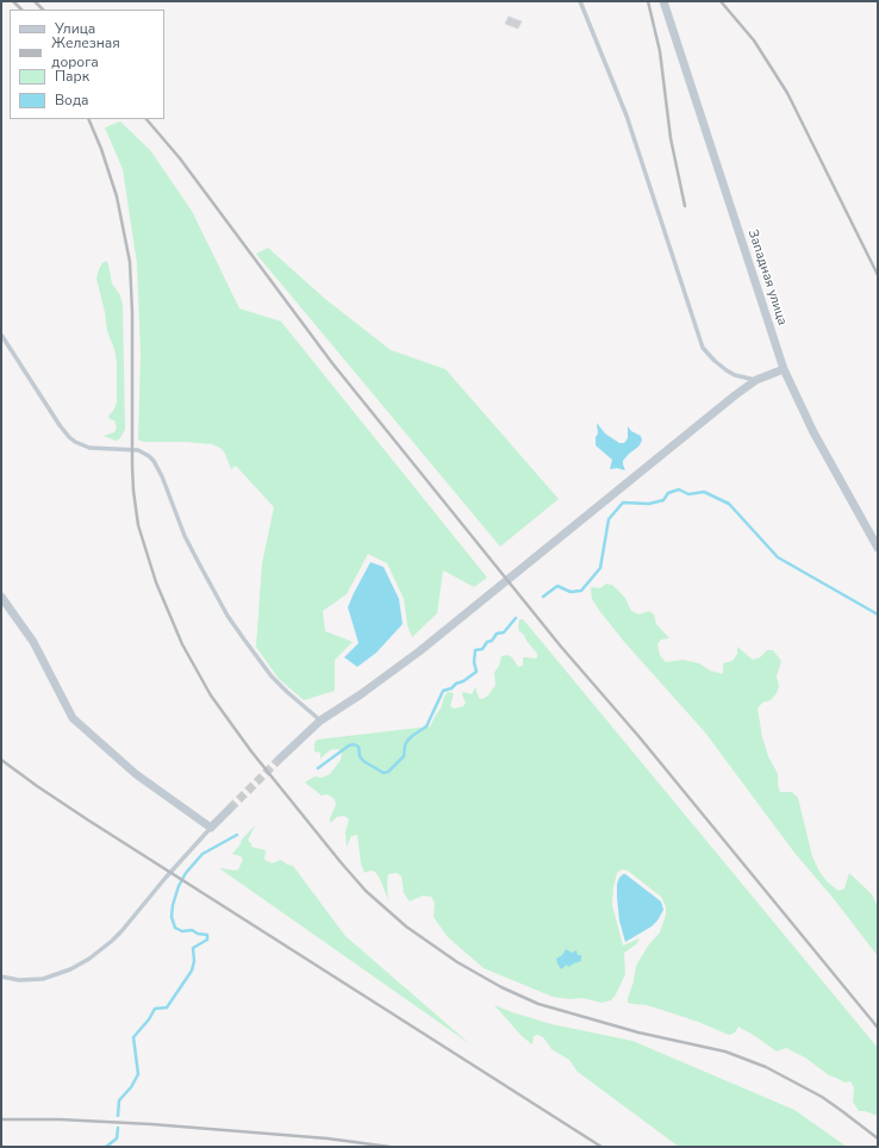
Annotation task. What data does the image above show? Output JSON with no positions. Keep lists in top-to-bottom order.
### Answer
{
  "streets": {
    "street": ["Западная улица"]
  },
  "legend": [
    "Улица",
    "Железная дорога",
    "Парк",
    "Вода"
  ]
}
